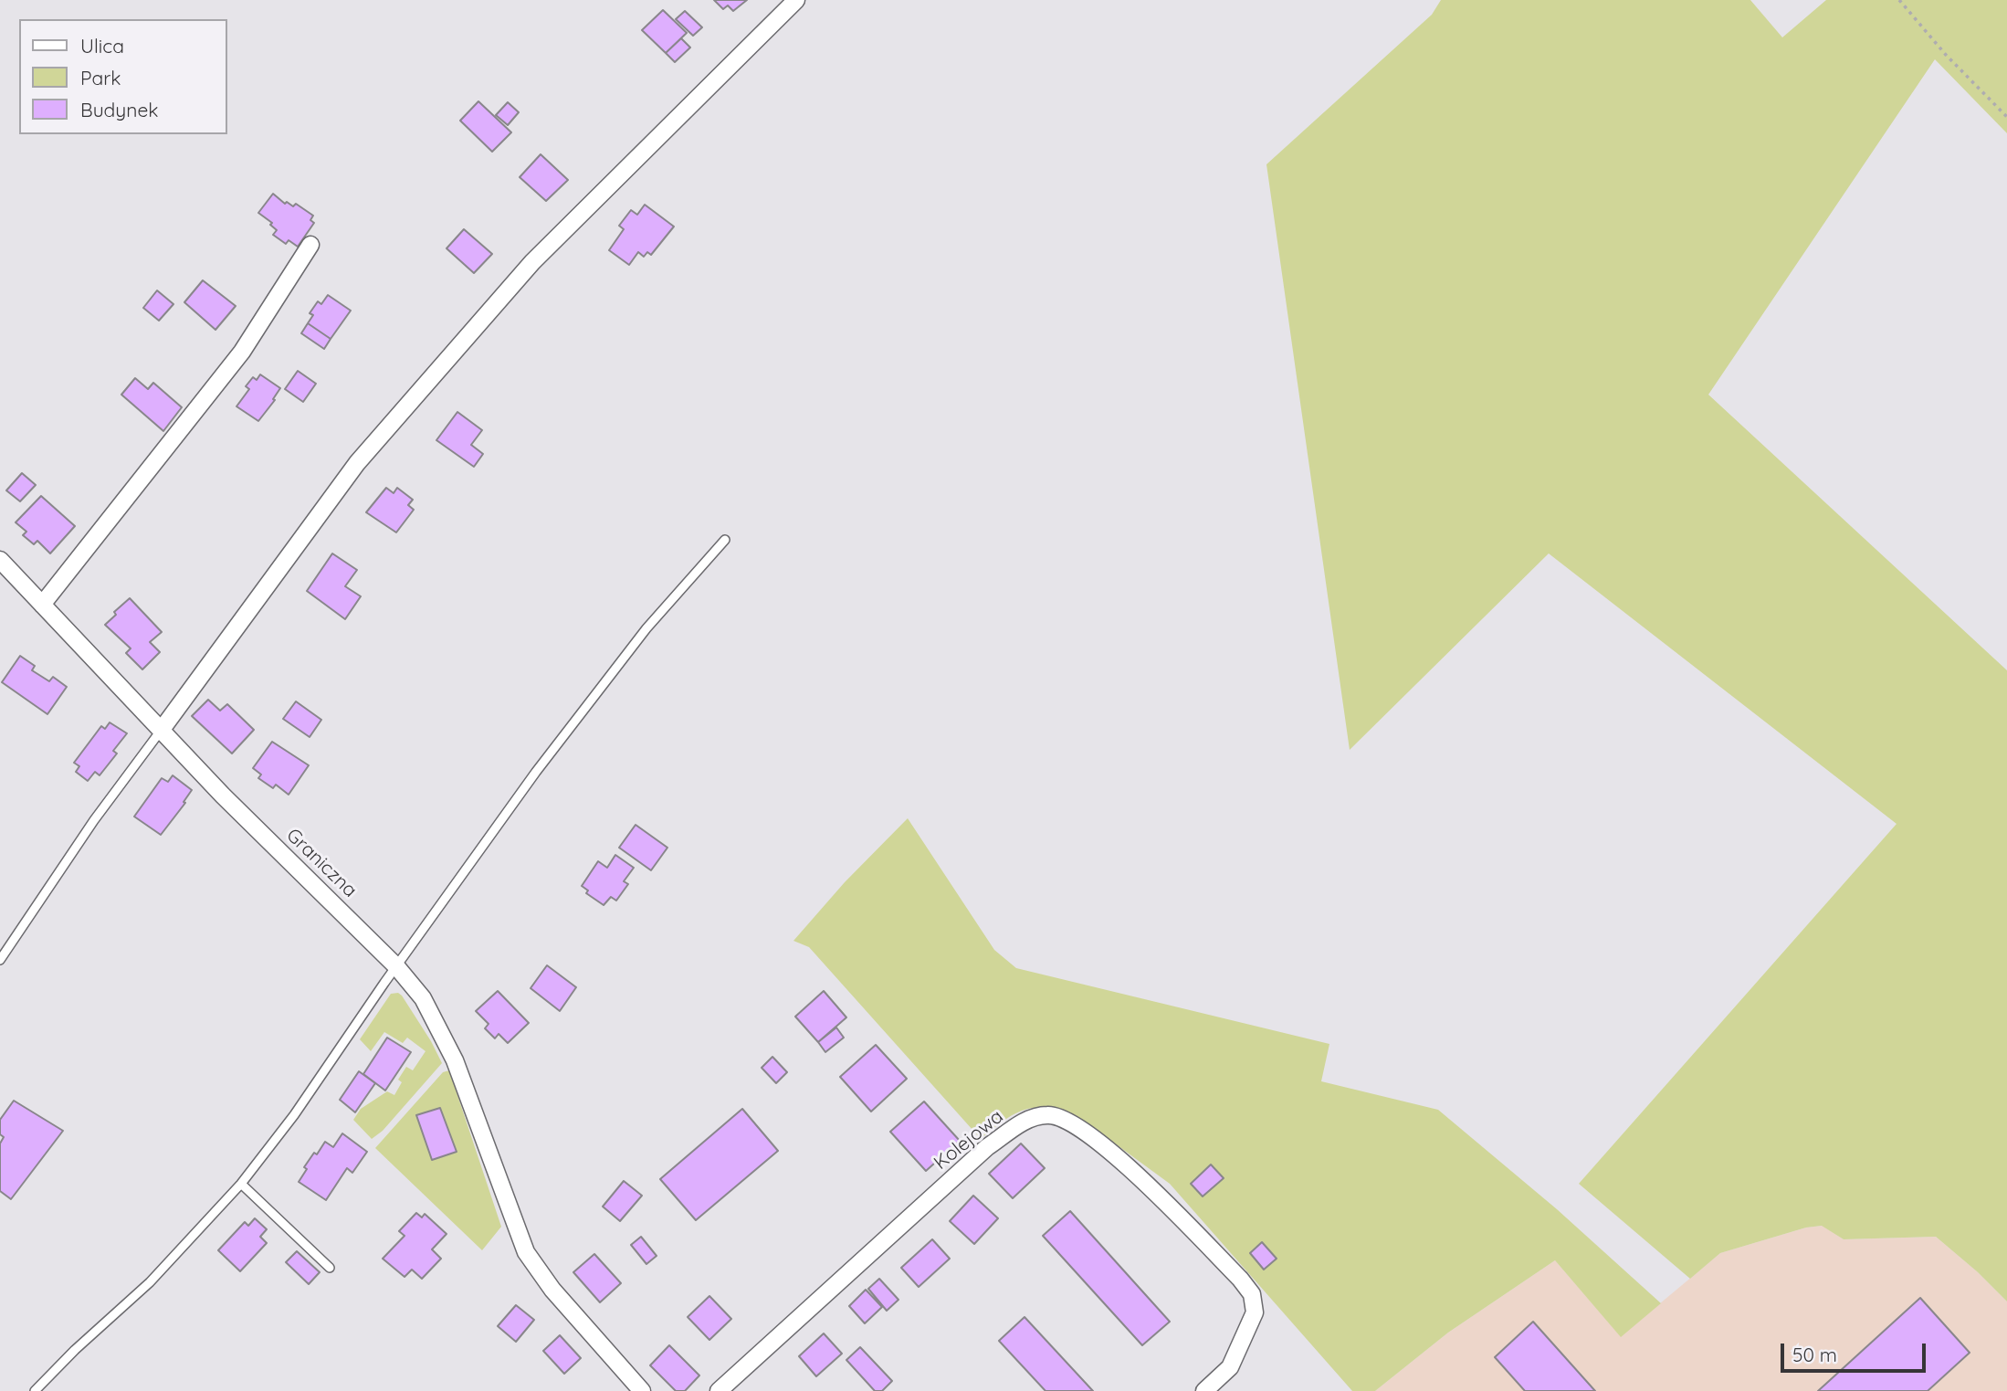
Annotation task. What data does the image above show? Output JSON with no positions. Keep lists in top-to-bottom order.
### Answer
{
  "streets": {
    "street": ["Graniczna", "Kolejowa"]
  },
  "legend": ["Ulica", "Park", "Budynek"],
  "scale_bar": "50 m"
}
